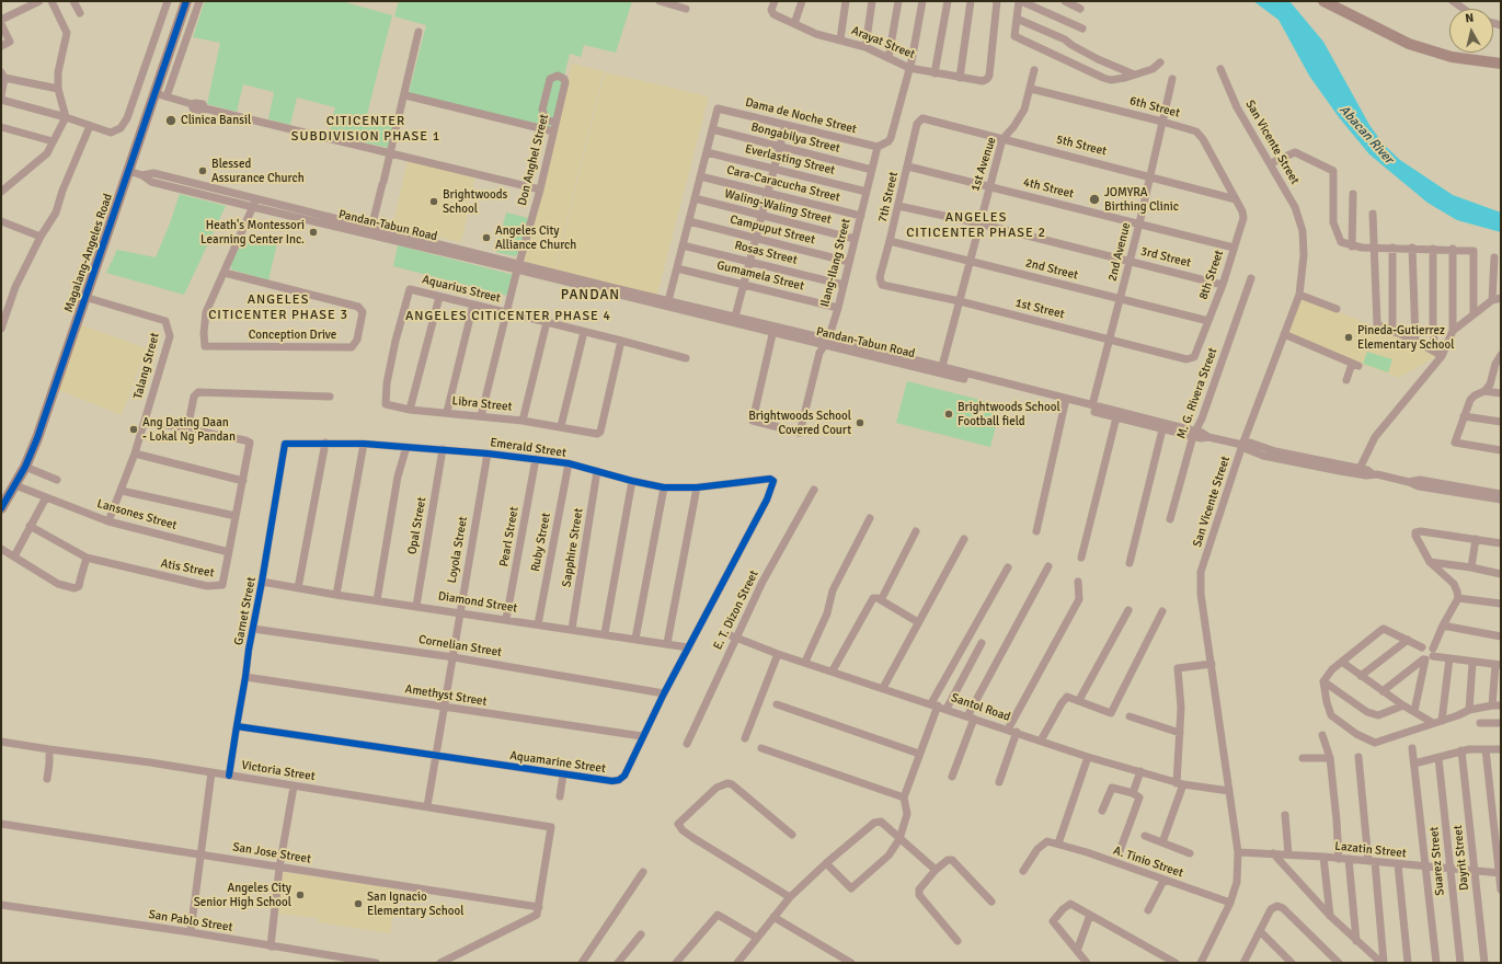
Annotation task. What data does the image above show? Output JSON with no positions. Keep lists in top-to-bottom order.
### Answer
{
  "streets": {
    "main road": ["Magalang-Angeles Road"],
    "street": [
      "Arayat Street",
      "6th Street",
      "Dama de Noche Street",
      "Bongabilya Street",
      "San Vicente Street",
      "5th Street",
      "Don Anghel Street",
      "Everlasting Street",
      "1st Avenue",
      "Cara-Caracucha Street",
      "4th Street",
      "7th Street",
      "Waling-Waling Street",
      "Pandan-Tabun Road",
      "Campuput Street",
      "2nd Avenue",
      "Rosas Street",
      "3rd Street",
      "Ilang-Ilang Street",
      "2nd Street",
      "8th Street",
      "Gumamela Street",
      "Aquarius Street",
      "1st Street",
      "Conception Drive",
      "Talang Street",
      "M. G. Rivera Street",
      "Libra Street",
      "Emerald Street",
      "Lansones Street",
      "Opal Street",
      "Pearl Street",
      "Ruby Street",
      "Sapphire Street",
      "Loyola Street",
      "Atis Street",
      "Diamond Street",
      "E. T. Dizon Street",
      "Garnet Street",
      "Cornelian Street",
      "Amethyst Street",
      "Santol Road",
      "Aquamarine Street",
      "Victoria Street",
      "Lazatin Street",
      "San Jose Street",
      "Dayrit Street",
      "Suarez Street",
      "A. Tinio Street",
      "San Pablo Street"
    ]
  },
  "crossings": [
    ["6th Street", "5th Street"],
    ["6th Street", "1st Avenue"],
    ["6th Street", "2nd Avenue"],
    ["6th Street", "8th Street"],
    ["Dama de Noche Street", "Bongabilya Street"],
    ["Dama de Noche Street", "Ilang-Ilang Street"],
    ["Bongabilya Street", "Ilang-Ilang Street"],
    ["San Vicente Street", "Pandan-Tabun Road"],
    ["San Vicente Street", "Santol Road"],
    ["San Vicente Street", "Lazatin Street"],
    ["San Vicente Street", "A. Tinio Street"],
    ["5th Street", "1st Avenue"],
    ["5th Street", "7th Street"],
    ["5th Street", "2nd Avenue"],
    ["5th Street", "8th Street"],
    ["Don Anghel Street", "Pandan-Tabun Road"],
    ["Don Anghel Street", "Aquarius Street"],
    ["Don Anghel Street", "Libra Street"],
    ["Everlasting Street", "Ilang-Ilang Street"],
    ["1st Avenue", "4th Street"],
    ["1st Avenue", "Pandan-Tabun Road"],
    ["1st Avenue", "3rd Street"],
    ["1st Avenue", "2nd Street"],
    ["1st Avenue", "1st Street"],
    ["Cara-Caracucha Street", "Ilang-Ilang Street"],
    ["4th Street", "7th Street"],
    ["4th Street", "2nd Avenue"],
    ["4th Street", "8th Street"],
    ["7th Street", "3rd Street"],
    ["7th Street", "2nd Street"],
    ["7th Street", "1st Street"],
    ["Waling-Waling Street", "Ilang-Ilang Street"],
    ["Pandan-Tabun Road", "2nd Avenue"],
    ["Pandan-Tabun Road", "Magalang-Angeles Road"],
    ["Pandan-Tabun Road", "Ilang-Ilang Street"],
    ["Pandan-Tabun Road", "M. G. Rivera Street"],
    ["Campuput Street", "Ilang-Ilang Street"],
    ["2nd Avenue", "3rd Street"],
    ["2nd Avenue", "2nd Street"],
    ["2nd Avenue", "1st Street"],
    ["Magalang-Angeles Road", "Talang Street"],
    ["Magalang-Angeles Road", "Lansones Street"],
    ["Rosas Street", "Ilang-Ilang Street"],
    ["3rd Street", "8th Street"],
    ["Ilang-Ilang Street", "Gumamela Street"],
    ["2nd Street", "8th Street"],
    ["8th Street", "1st Street"],
    ["Aquarius Street", "Libra Street"],
    ["Talang Street", "Lansones Street"],
    ["Emerald Street", "Opal Street"],
    ["Emerald Street", "Pearl Street"],
    ["Emerald Street", "Ruby Street"],
    ["Emerald Street", "Sapphire Street"],
    ["Emerald Street", "Loyola Street"],
    ["Emerald Street", "Garnet Street"],
    ["Emerald Street", "Aquamarine Street"],
    ["Lansones Street", "Atis Street"],
    ["Opal Street", "Diamond Street"],
    ["Pearl Street", "Diamond Street"],
    ["Ruby Street", "Diamond Street"],
    ["Sapphire Street", "Diamond Street"],
    ["Loyola Street", "Diamond Street"],
    ["Loyola Street", "Cornelian Street"],
    ["Loyola Street", "Amethyst Street"],
    ["Loyola Street", "Aquamarine Street"],
    ["Loyola Street", "Victoria Street"],
    ["Diamond Street", "Garnet Street"],
    ["Diamond Street", "Aquamarine Street"],
    ["E. T. Dizon Street", "Santol Road"],
    ["Garnet Street", "Cornelian Street"],
    ["Garnet Street", "Amethyst Street"],
    ["Garnet Street", "Aquamarine Street"],
    ["Garnet Street", "Victoria Street"],
    ["Cornelian Street", "Aquamarine Street"],
    ["Amethyst Street", "Aquamarine Street"],
    ["Victoria Street", "San Jose Street"],
    ["Lazatin Street", "Dayrit Street"],
    ["Lazatin Street", "Suarez Street"]
  ],
  "districts": [
    "CITICENTER SUBDIVISION PHASE 1",
    "ANGELES CITICENTER PHASE 2",
    "PANDAN",
    "ANGELES CITICENTER PHASE 3",
    "ANGELES CITICENTER PHASE 4"
  ],
  "water": ["Abacan River"],
  "places": [
    "Clinica Bansil",
    "Blessed Assurance Church",
    "JOMYRA Birthing Clinic",
    "Brightwoods School",
    "Heath's Montessori Learning Center Inc.",
    "Angeles City Alliance Church",
    "Pineda-Gutierrez Elementary School",
    "Brightwoods School Football field",
    "Brightwoods School Covered Court",
    "Ang Dating Daan - Lokal Ng Pandan",
    "Angeles City Senior High School",
    "San Ignacio Elementary School"
  ],
  "north": "top"
}
